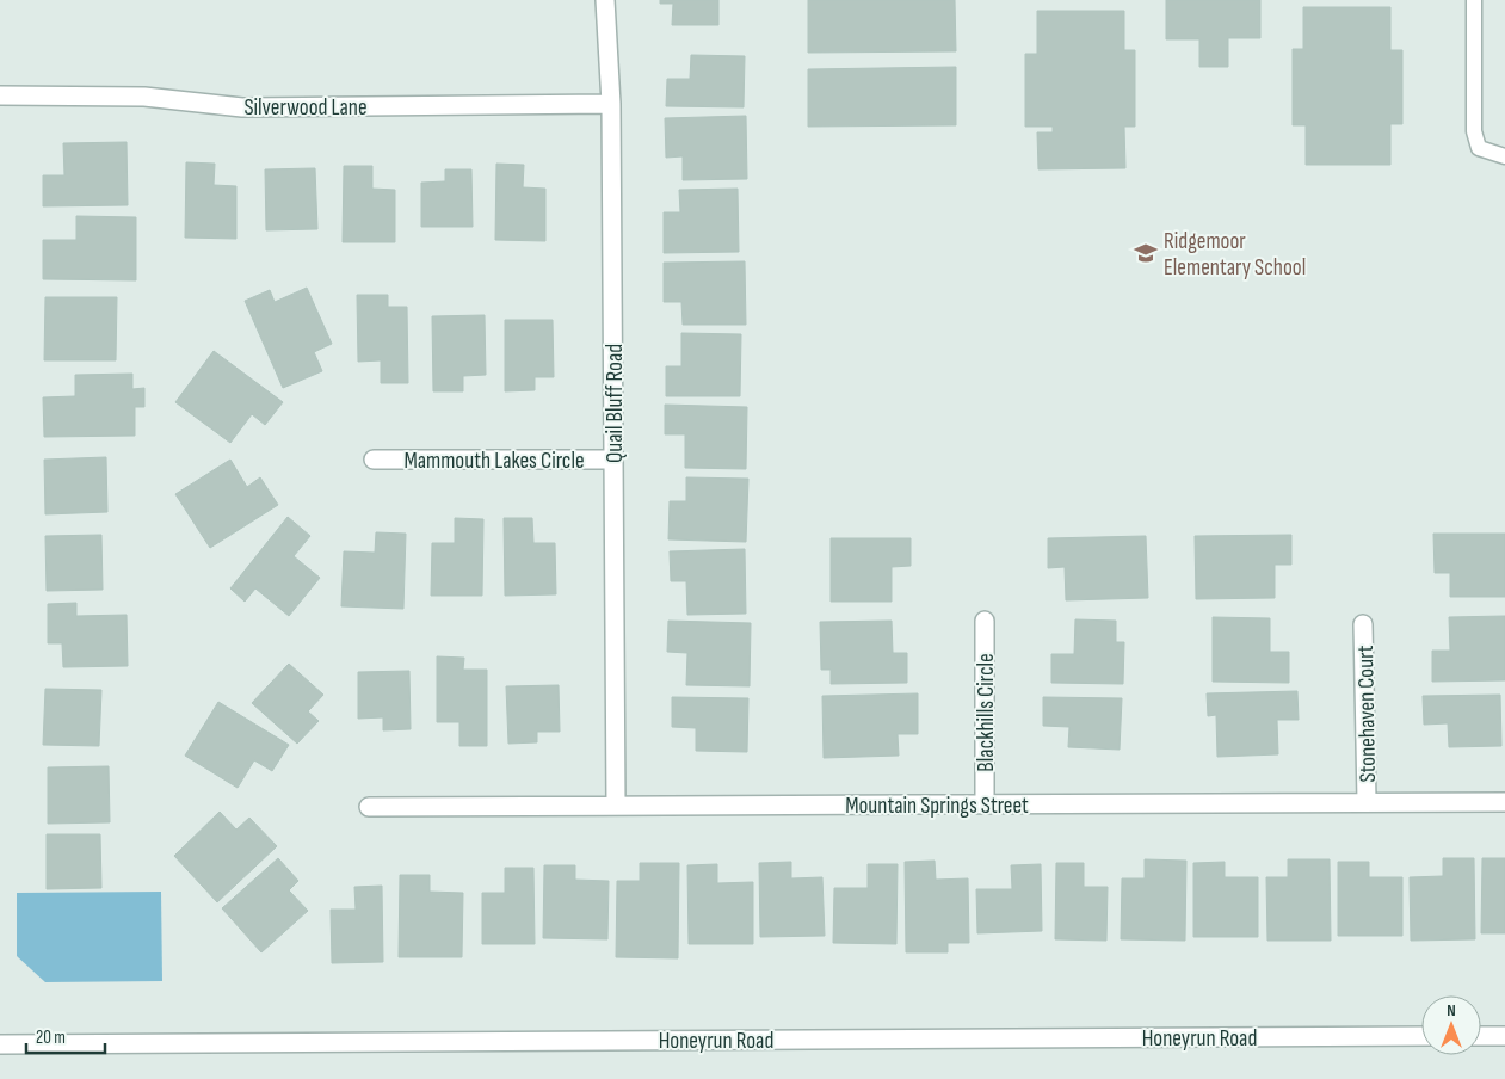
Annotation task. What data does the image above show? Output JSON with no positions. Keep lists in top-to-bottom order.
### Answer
{
  "streets": {
    "street": [
      "Silverwood Lane",
      "Quail Bluff Road",
      "Mammouth Lakes Circle",
      "Blackhills Circle",
      "Stonehaven Court",
      "Mountain Springs Street",
      "Honeyrun Road"
    ]
  },
  "crossings": [
    ["Silverwood Lane", "Quail Bluff Road"],
    ["Quail Bluff Road", "Mammouth Lakes Circle"],
    ["Quail Bluff Road", "Mountain Springs Street"],
    ["Blackhills Circle", "Mountain Springs Street"],
    ["Stonehaven Court", "Mountain Springs Street"]
  ],
  "places": {
    "school or university": ["Ridgemoor Elementary School"]
  },
  "scale_bar": "20 m",
  "north": "top"
}
